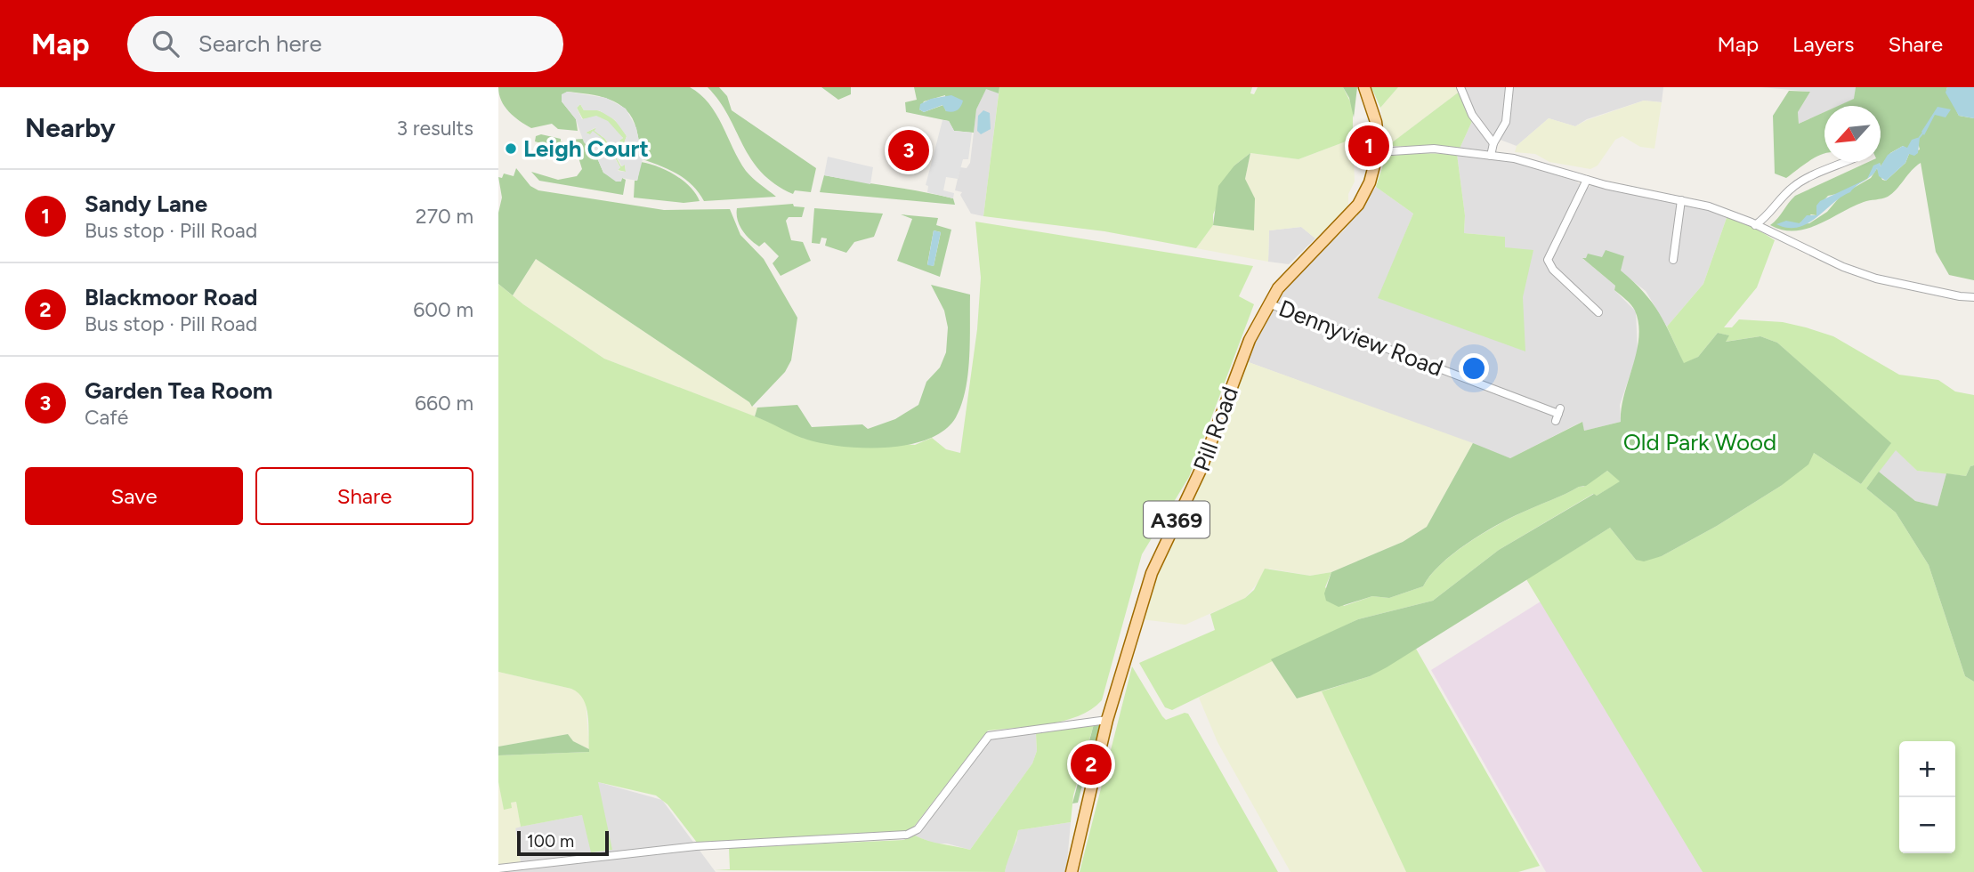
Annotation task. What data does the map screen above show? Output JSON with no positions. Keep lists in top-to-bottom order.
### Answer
{
  "streets": {
    "main road": ["Pill Road", "A369"],
    "street": ["Dennyview Road"]
  },
  "crossings": [
    ["Dennyview Road", "Pill Road"]
  ],
  "parks": ["Old Park Wood"],
  "places": ["Leigh Court"],
  "scale_bar": "100 m",
  "north": "bottom left",
  "page": {
    "header": "Map",
    "search": "Search here",
    "nav": ["Map", "Layers", "Share"],
    "heading": ["Nearby", "3 results"],
    "pins": ["1", "3", "2"],
    "list": [
      {
        "mark": "1",
        "name": "Sandy Lane",
        "note": "Bus stop · Pill Road",
        "value": "270 m"
      },
      {
        "mark": "2",
        "name": "Blackmoor Road",
        "note": "Bus stop · Pill Road",
        "value": "600 m"
      },
      {
        "mark": "3",
        "name": "Garden Tea Room",
        "note": "Café",
        "value": "660 m"
      }
    ],
    "buttons": ["Save", "Share"],
    "map_buttons": ["+", "−"],
    "scale": "100 m"
  }
}
